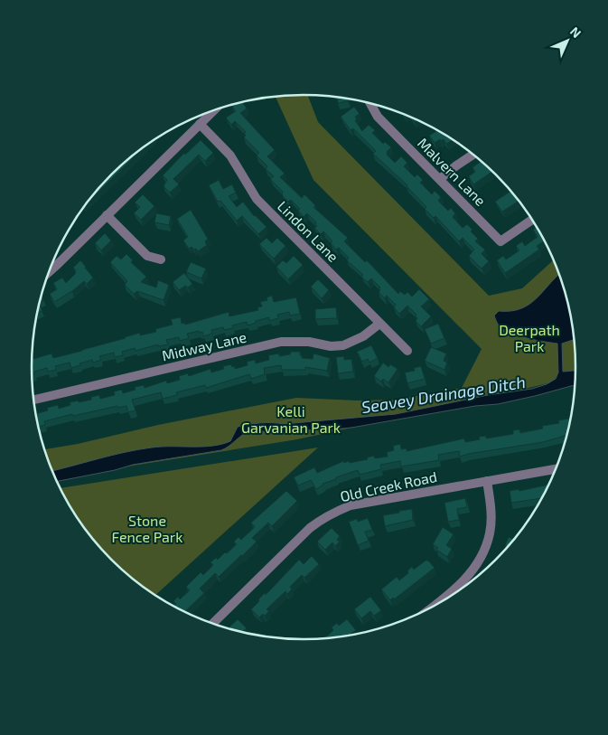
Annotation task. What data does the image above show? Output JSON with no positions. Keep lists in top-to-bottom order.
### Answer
{
  "streets": {
    "street": [
      "Malvern Lane",
      "Lindon Lane",
      "Midway Lane",
      "Old Creek Road"
    ]
  },
  "crossings": [
    ["Lindon Lane", "Midway Lane"]
  ],
  "water": ["Seavey Drainage Ditch"],
  "parks": ["Deerpath Park", "Kelli Garvanian Park", "Stone Fence Park"],
  "north": "top right"
}
